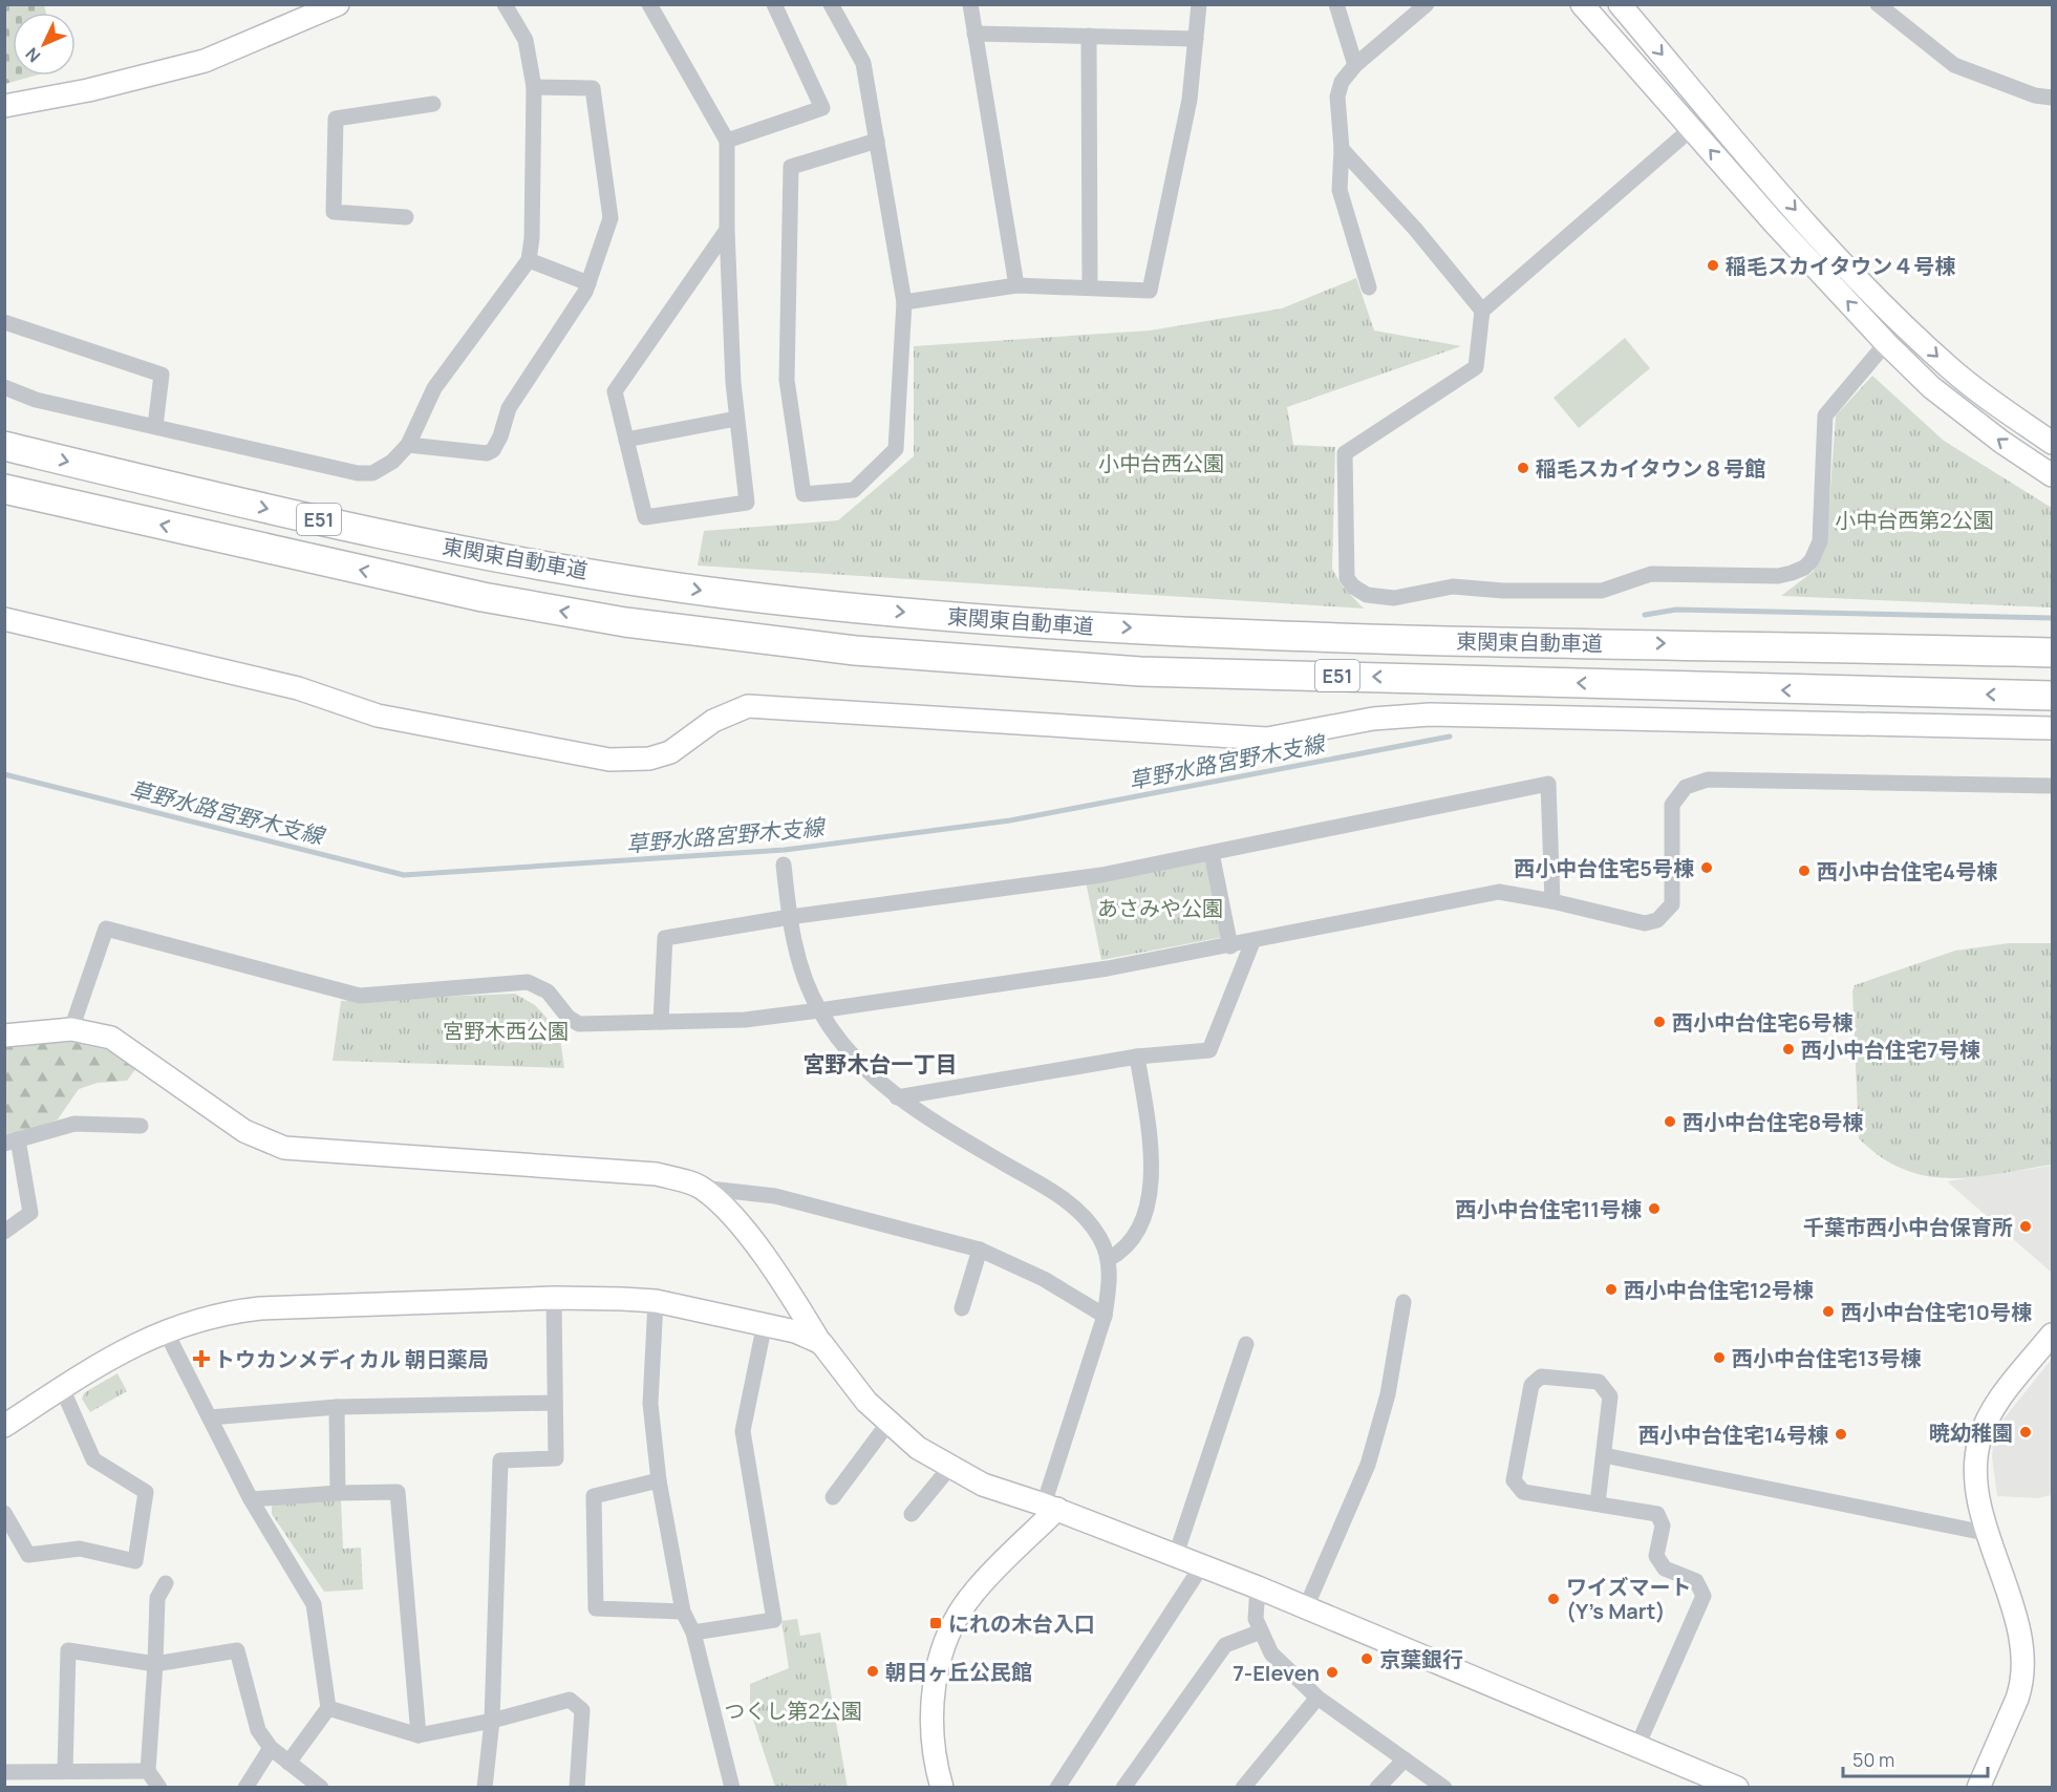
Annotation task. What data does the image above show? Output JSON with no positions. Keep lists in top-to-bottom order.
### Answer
{
  "streets": {
    "highway": ["E51", "東関東自動車道"]
  },
  "districts": ["宮野木台一丁目"],
  "water": ["草野水路宮野木支線"],
  "parks": [
    "小中台西公園",
    "小中台西第2公園",
    "あさみや公園",
    "宮野木西公園",
    "つくし第2公園"
  ],
  "places": {
    "other": [
      "稲毛スカイタウン４号棟",
      "稲毛スカイタウン８号館",
      "西小中台住宅5号棟",
      "西小中台住宅4号棟",
      "西小中台住宅6号棟",
      "西小中台住宅7号棟",
      "西小中台住宅8号棟",
      "西小中台住宅11号棟",
      "千葉市西小中台保育所",
      "西小中台住宅12号棟",
      "西小中台住宅10号棟",
      "西小中台住宅13号棟",
      "暁幼稚園",
      "西小中台住宅14号棟",
      "ワイズマート (Y's Mart)",
      "京葉銀行",
      "朝日ヶ丘公民館",
      "7-Eleven"
    ],
    "health": ["トウカンメディカル 朝日薬局"],
    "transit": ["にれの木台入口"]
  },
  "scale_bar": "50 m",
  "north": "bottom left"
}
